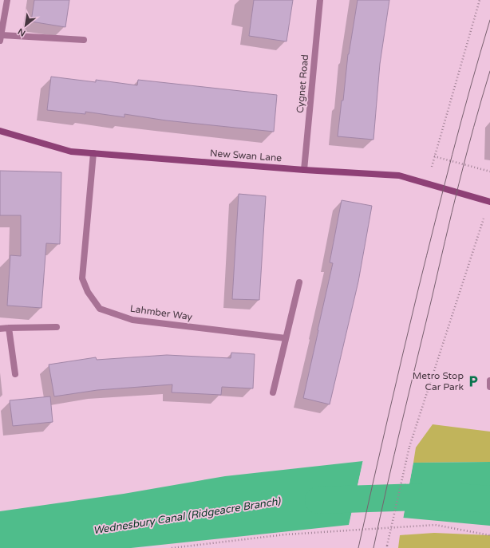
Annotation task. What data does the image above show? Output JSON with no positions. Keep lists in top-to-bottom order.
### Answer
{
  "streets": {
    "main road": ["New Swan Lane"],
    "street": ["Cygnet Road", "Lahmber Way"]
  },
  "crossings": [
    ["Cygnet Road", "New Swan Lane"],
    ["New Swan Lane", "Lahmber Way"]
  ],
  "water": ["Wednesbury Canal (Ridgeacre Branch)"],
  "places": {
    "parking": ["Metro Stop Car Park"]
  },
  "north": "bottom left"
}
